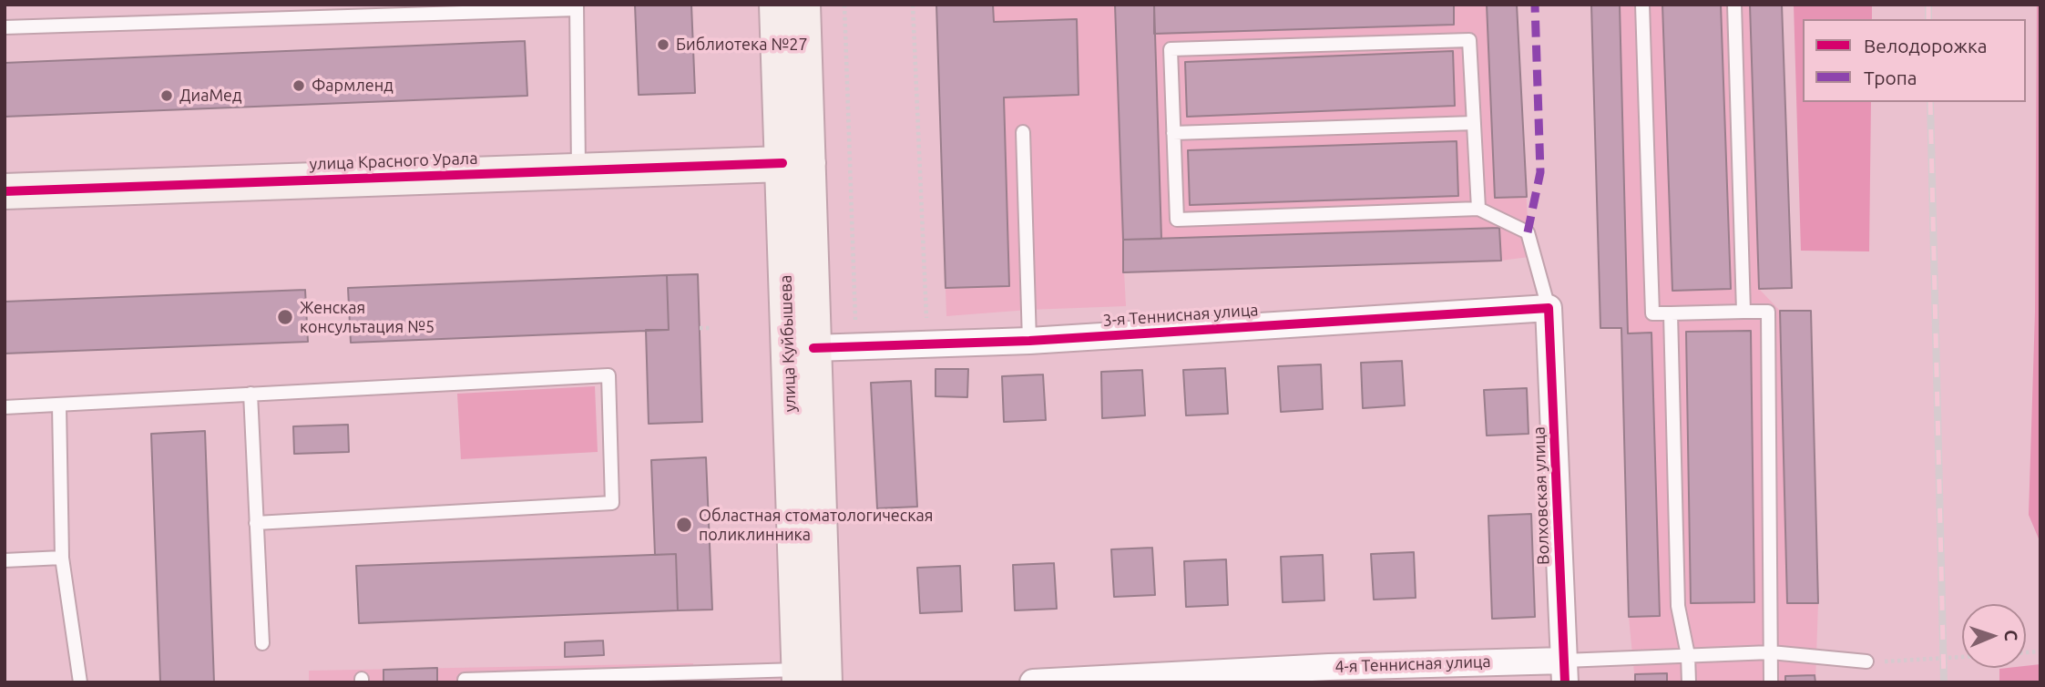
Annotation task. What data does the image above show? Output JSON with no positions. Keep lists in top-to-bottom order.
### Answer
{
  "streets": {
    "main road": ["улица Красного Урала", "улица Куйбышева"],
    "street": ["3-я Теннисная улица", "Волховская улица", "4-я Теннисная улица"]
  },
  "crossings": [
    ["улица Красного Урала", "улица Куйбышева"],
    ["3-я Теннисная улица", "улица Куйбышева"],
    ["3-я Теннисная улица", "Волховская улица"],
    ["Волховская улица", "4-я Теннисная улица"]
  ],
  "places": [
    "Библиотека №27",
    "Фармленд",
    "ДиаМед",
    "Женская консультация №5",
    "Областная стоматологическая поликлинника"
  ],
  "legend": ["Велодорожка", "Тропа"],
  "north": "right"
}
